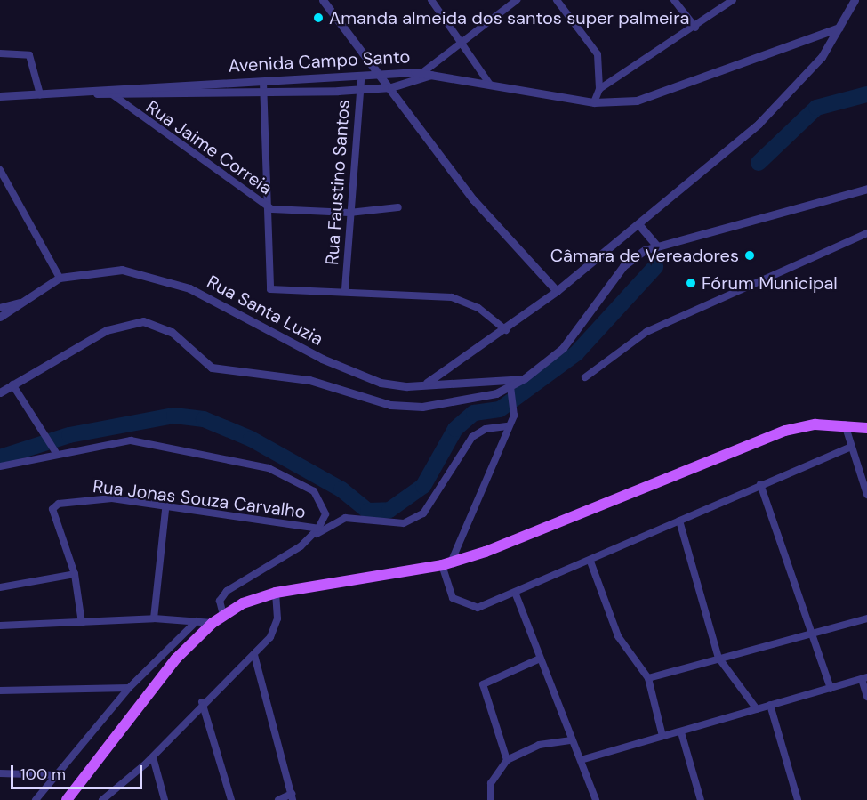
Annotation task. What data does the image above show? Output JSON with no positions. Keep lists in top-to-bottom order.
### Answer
{
  "streets": {
    "street": [
      "Avenida Campo Santo",
      "Rua Jaime Correia",
      "Rua Faustino Santos",
      "Rua Santa Luzia",
      "Rua Jonas Souza Carvalho"
    ]
  },
  "crossings": [
    ["Avenida Campo Santo", "Rua Jaime Correia"],
    ["Avenida Campo Santo", "Rua Faustino Santos"],
    ["Rua Jaime Correia", "Rua Faustino Santos"]
  ],
  "places": ["Amanda almeida dos santos super palmeira", "Câmara de Vereadores", "Fórum Municipal"],
  "scale_bar": "100 m"
}
